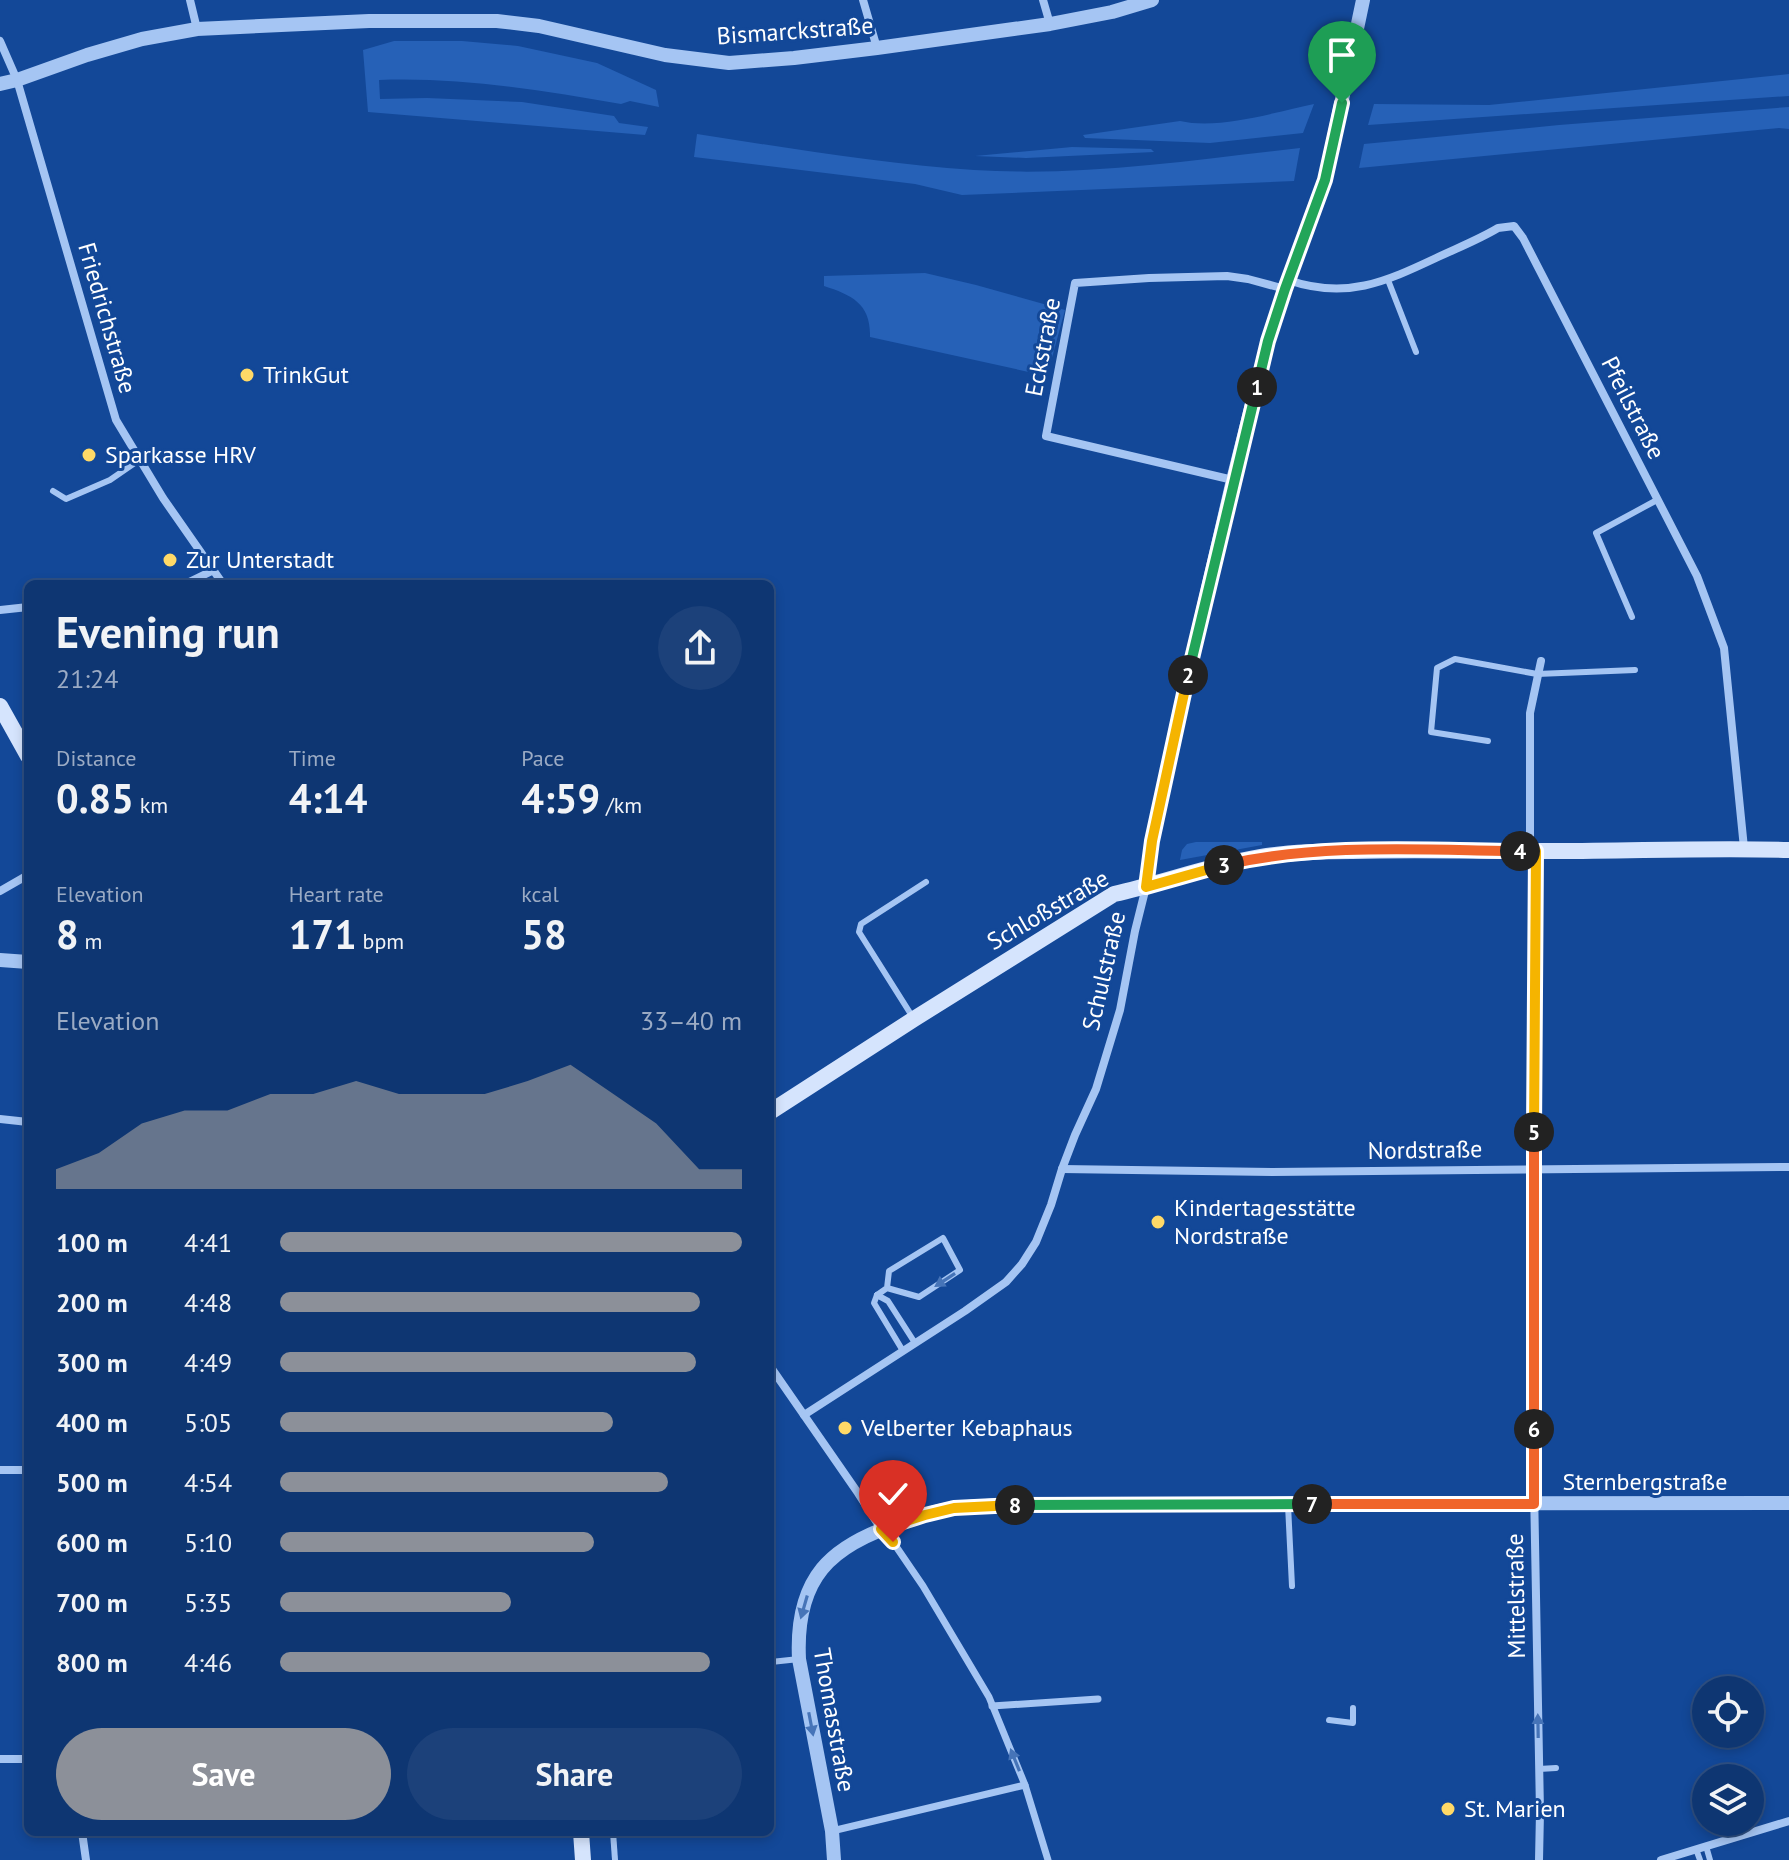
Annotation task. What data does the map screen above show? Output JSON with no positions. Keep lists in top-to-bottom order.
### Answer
{
  "streets": {
    "main road": ["Schloßstraße"],
    "street": [
      "Bismarckstraße",
      "Friedrichstraße",
      "Eckstraße",
      "Pfeilstraße",
      "Schulstraße",
      "Nordstraße",
      "Sternbergstraße",
      "Mittelstraße",
      "Thomasstraße"
    ]
  },
  "crossings": [
    ["Bismarckstraße", "Friedrichstraße"],
    ["Eckstraße", "Pfeilstraße"],
    ["Eckstraße", "Schulstraße"],
    ["Pfeilstraße", "Schloßstraße"],
    ["Pfeilstraße", "Schulstraße"],
    ["Schloßstraße", "Schulstraße"],
    ["Schloßstraße", "Mittelstraße"],
    ["Schulstraße", "Nordstraße"],
    ["Nordstraße", "Mittelstraße"],
    ["Sternbergstraße", "Mittelstraße"],
    ["Sternbergstraße", "Thomasstraße"]
  ],
  "one_way": ["Thomasstraße"],
  "places": [
    "TrinkGut",
    "Sparkasse HRV",
    "Zur Unterstadt",
    "Kindertagesstätte Nordstraße",
    "Velberter Kebaphaus",
    "St. Marien"
  ],
  "page": {
    "pins": [
      "1",
      "2",
      "4",
      "3",
      "5",
      "6",
      "7",
      "8"
    ],
    "heading": ["Evening run", "21:24"],
    "stats": [
      ["Distance", "0.85 km"],
      ["Time", "4:14"],
      ["Pace", "4:59 /km"],
      ["Elevation", "8 m"],
      ["Heart rate", "171 bpm"],
      ["kcal", "58"]
    ],
    "chart": ["Elevation", "33–40 m"],
    "list": [
      {
        "name": "100 m",
        "note": "4:41"
      },
      {
        "name": "200 m",
        "note": "4:48"
      },
      {
        "name": "300 m",
        "note": "4:49"
      },
      {
        "name": "400 m",
        "note": "5:05"
      },
      {
        "name": "500 m",
        "note": "4:54"
      },
      {
        "name": "600 m",
        "note": "5:10"
      },
      {
        "name": "700 m",
        "note": "5:35"
      },
      {
        "name": "800 m",
        "note": "4:46"
      }
    ],
    "buttons": ["Save", "Share"]
  }
}
